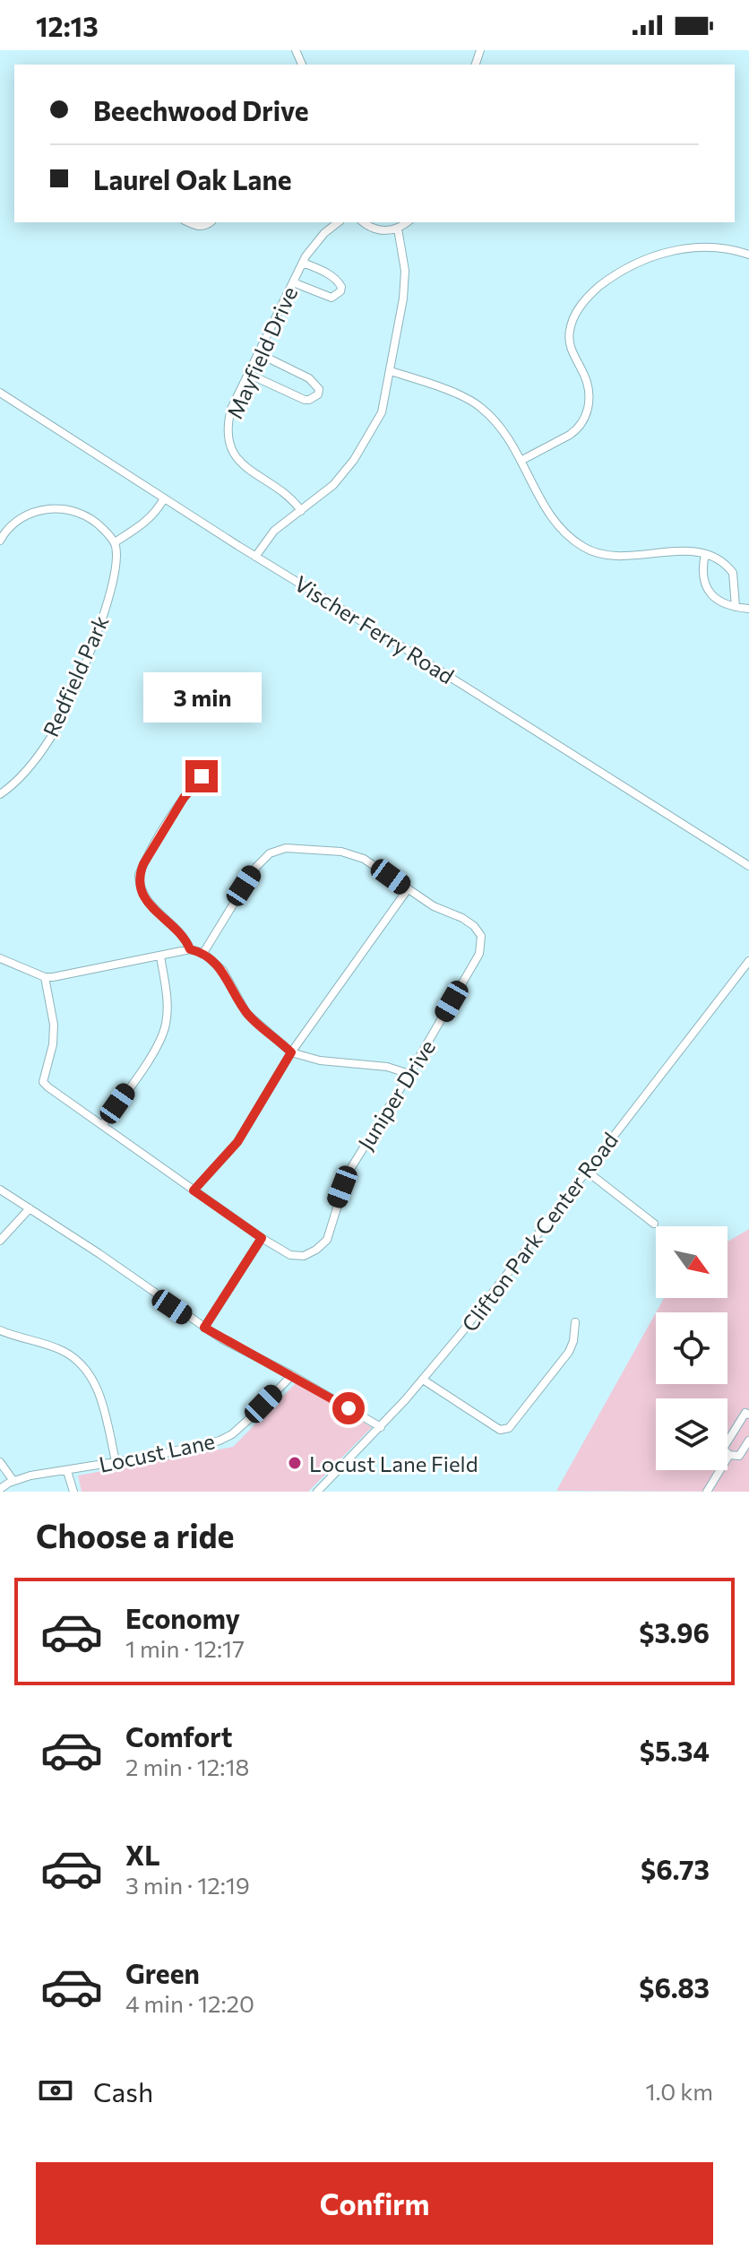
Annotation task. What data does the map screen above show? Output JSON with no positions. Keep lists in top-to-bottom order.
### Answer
{
  "streets": {
    "street": [
      "Mayfield Drive",
      "Vischer Ferry Road",
      "Redfield Park",
      "Juniper Drive",
      "Clifton Park Center Road",
      "Locust Lane"
    ]
  },
  "places": ["Locust Lane Field"],
  "north": "bottom right",
  "page": {
    "status": "12:13",
    "banner": ["Beechwood Drive", "Laurel Oak Lane"],
    "bubble": "3 min",
    "heading": "Choose a ride",
    "list": [
      {
        "name": "Economy",
        "note": "1 min · 12:17",
        "value": "$3.96"
      },
      {
        "name": "Comfort",
        "note": "2 min · 12:18",
        "value": "$5.34"
      },
      {
        "name": "XL",
        "note": "3 min · 12:19",
        "value": "$6.73"
      },
      {
        "name": "Green",
        "note": "4 min · 12:20",
        "value": "$6.83"
      }
    ],
    "pay": ["Cash", "1.0 km"],
    "buttons": "Confirm"
  }
}
